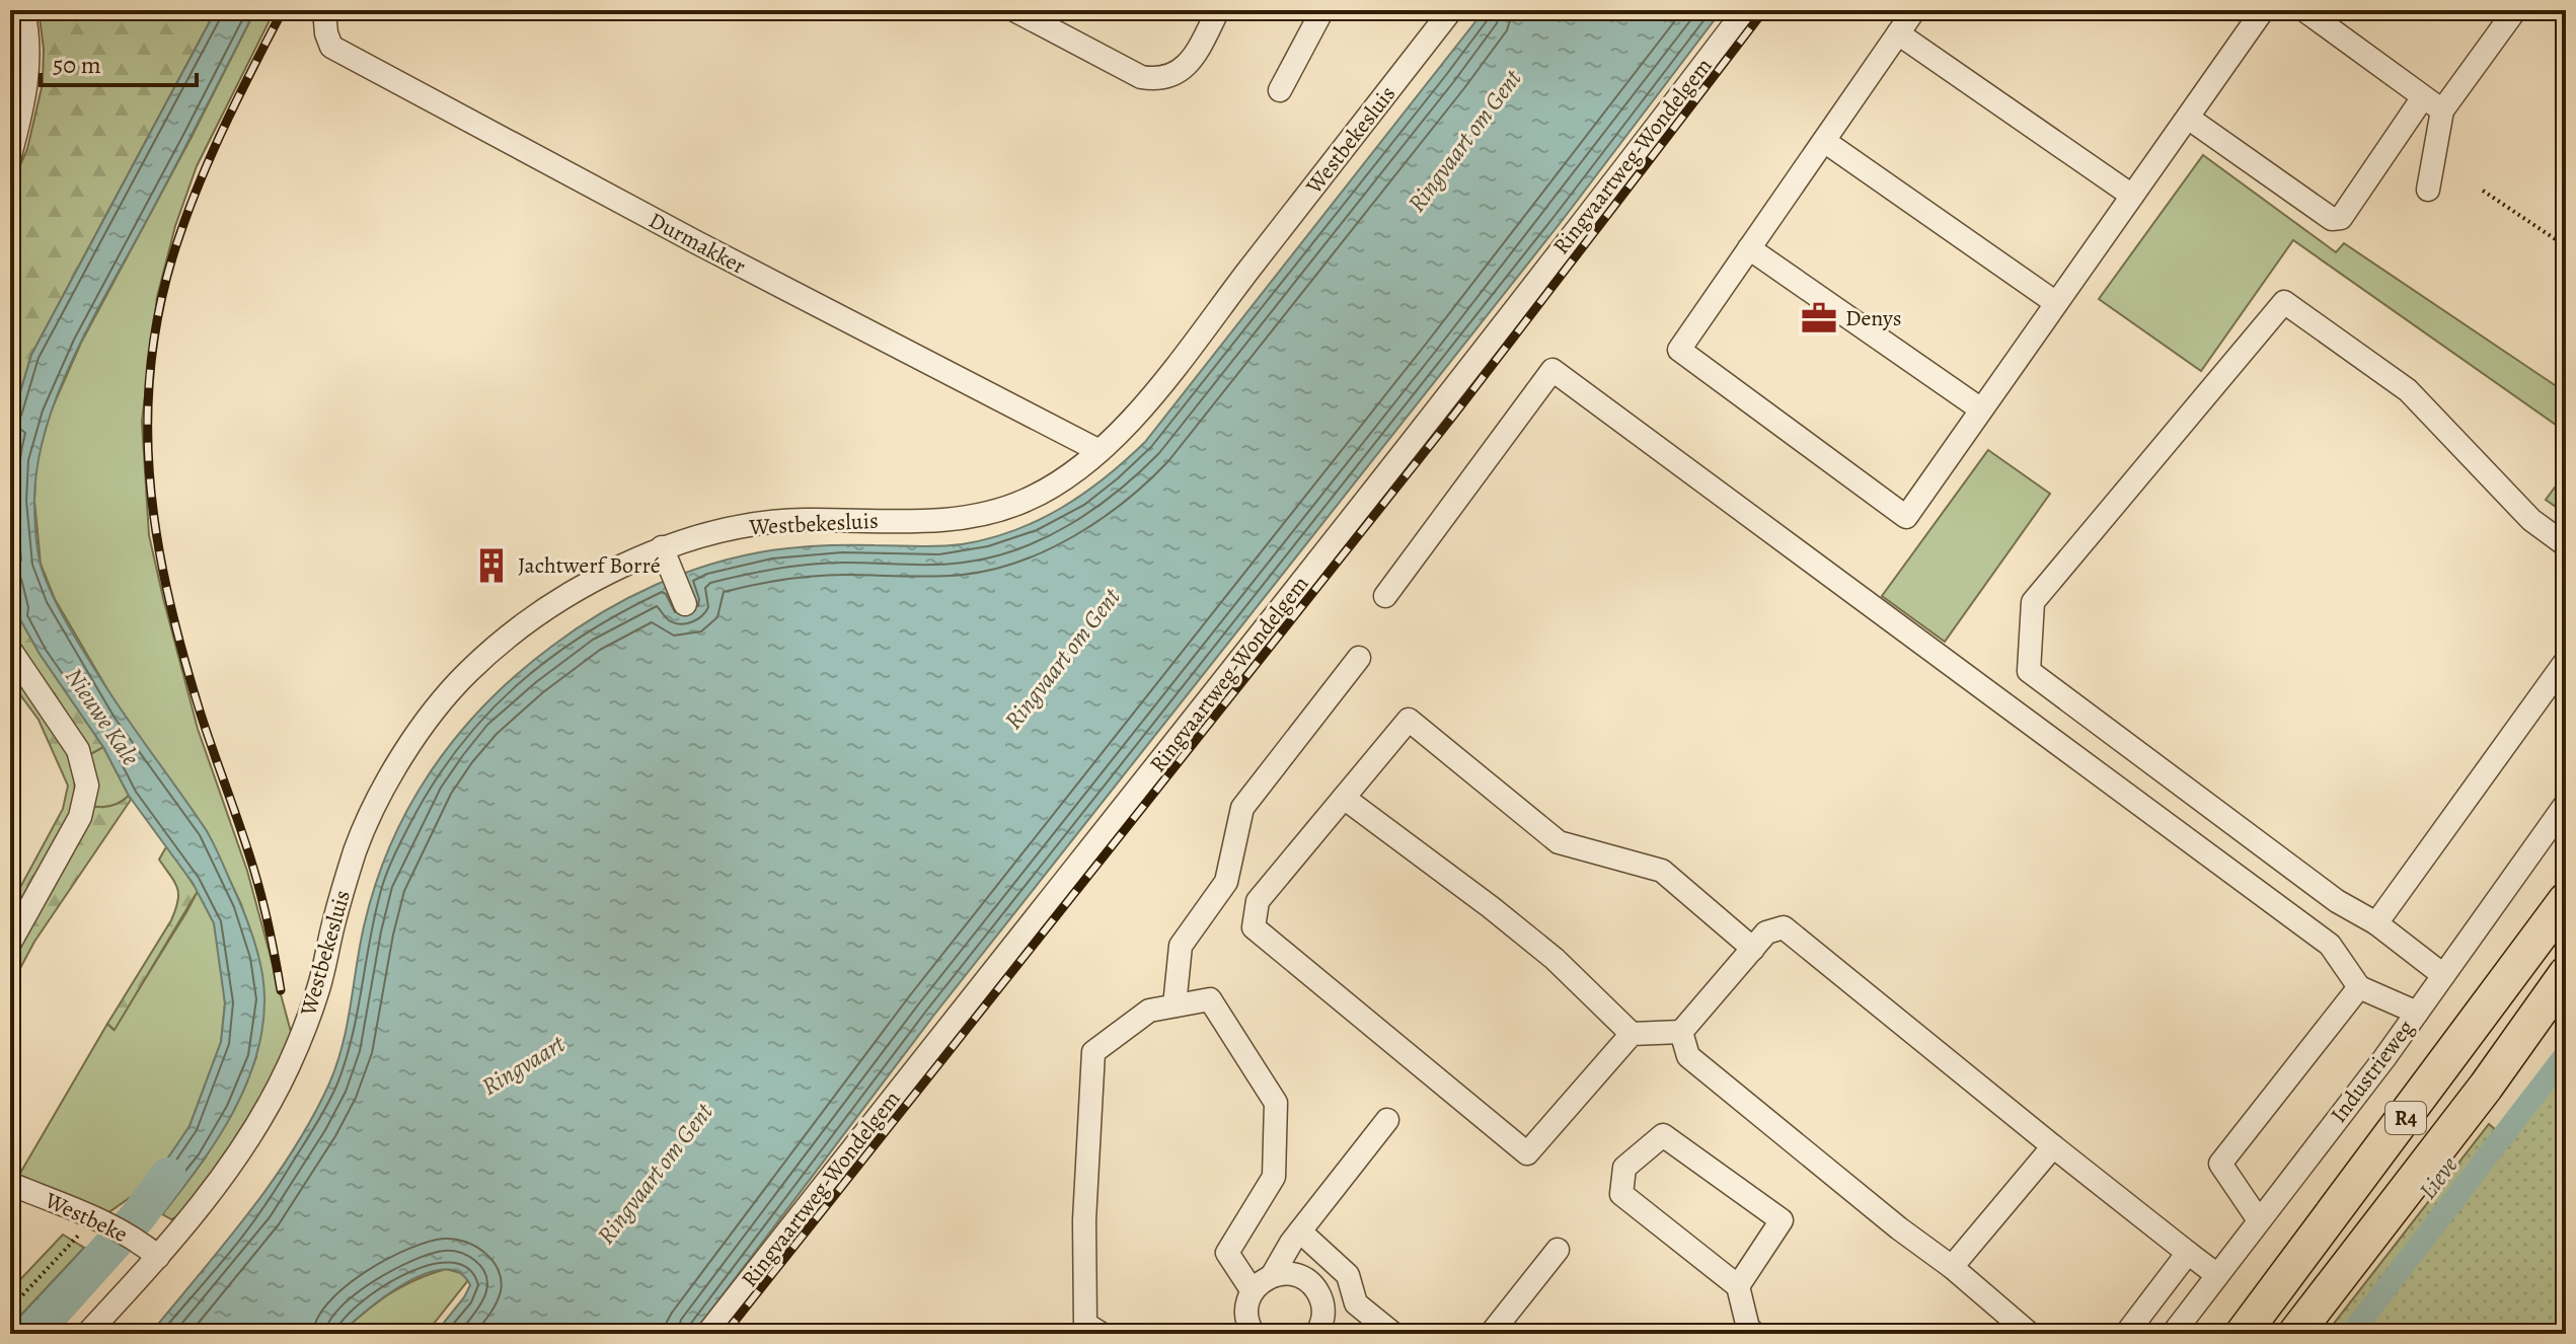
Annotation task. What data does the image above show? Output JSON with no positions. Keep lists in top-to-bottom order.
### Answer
{
  "streets": {
    "highway": ["R4"],
    "street": [
      "Westbekesluis",
      "Ringvaartweg-Wondelgem",
      "Durmakker",
      "Industrieweg",
      "Westbeke"
    ]
  },
  "crossings": [
    ["Westbekesluis", "Durmakker"],
    ["Westbekesluis", "Westbeke"]
  ],
  "water": [
    "Ringvaart om Gent",
    "Nieuwe Kale",
    "Ringvaart",
    "Lieve"
  ],
  "places": {
    "office": ["Denys"],
    "building": ["Jachtwerf Borré"]
  },
  "scale_bar": "50 m"
}
